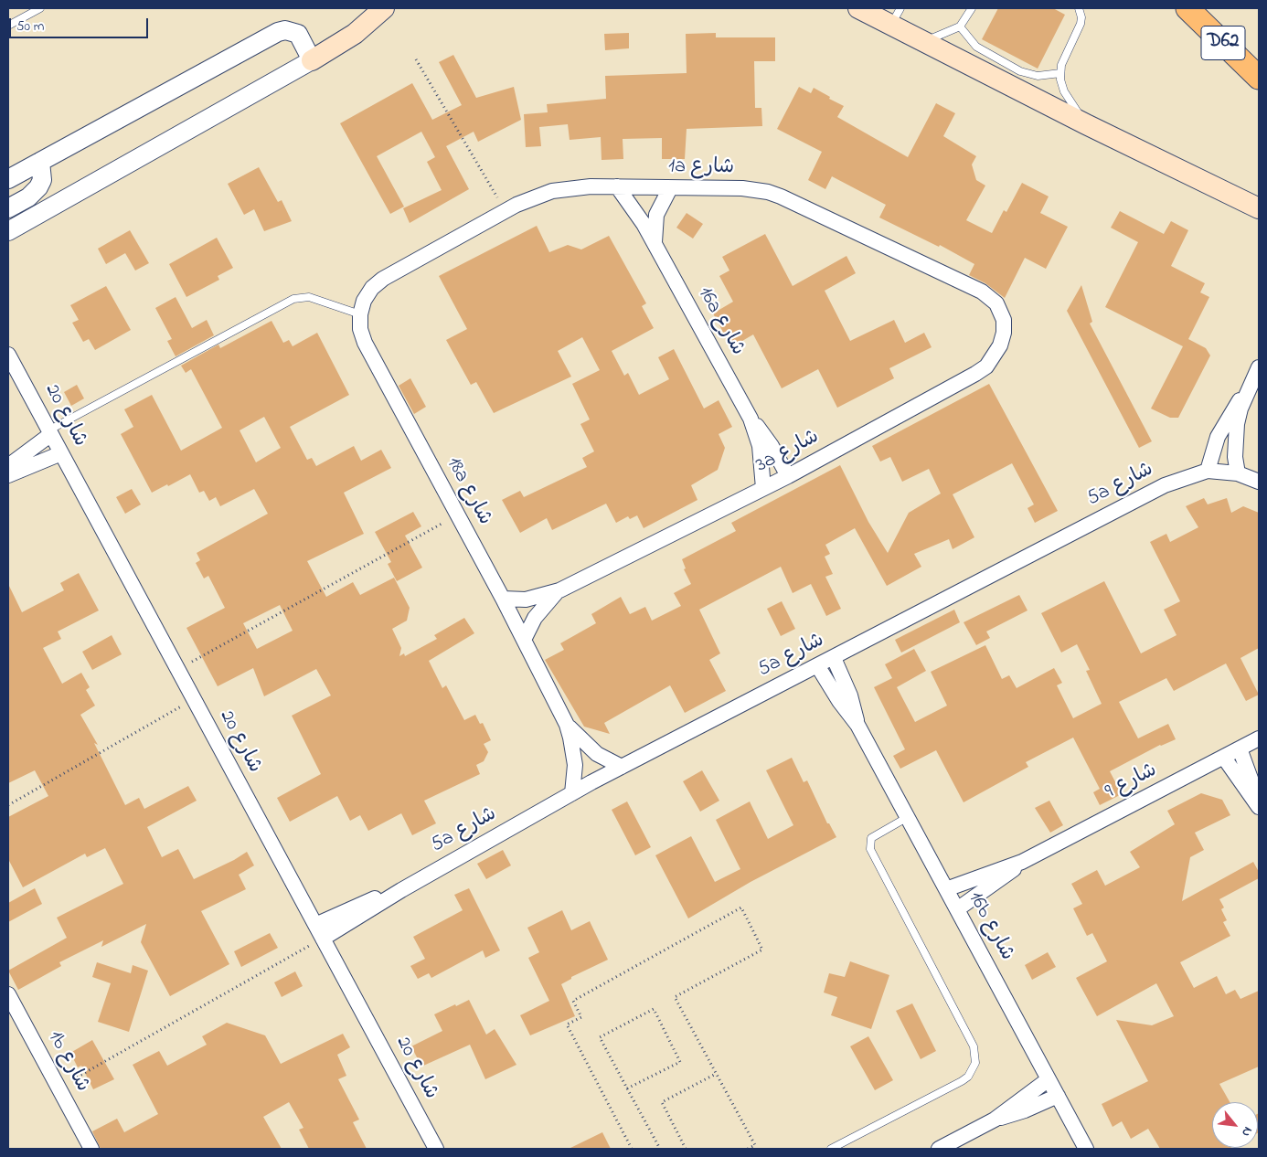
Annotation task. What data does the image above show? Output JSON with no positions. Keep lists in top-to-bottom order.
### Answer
{
  "streets": {
    "main road": ["D62"],
    "street": [
      "1a شارع",
      "16a شارع",
      "شارع 20",
      "3a شارع",
      "5a شارع",
      "18a شارع",
      "شارع 9",
      "16b شارع",
      "1b شارع"
    ]
  },
  "crossings": [
    ["1a شارع", "16a شارع"],
    ["1a شارع", "3a شارع"],
    ["1a شارع", "18a شارع"],
    ["16a شارع", "3a شارع"],
    ["شارع 20", "5a شارع"],
    ["3a شارع", "18a شارع"],
    ["5a شارع", "18a شارع"],
    ["5a شارع", "16b شارع"],
    ["شارع 9", "16b شارع"]
  ],
  "scale_bar": "50 m",
  "north": "bottom right"
}
